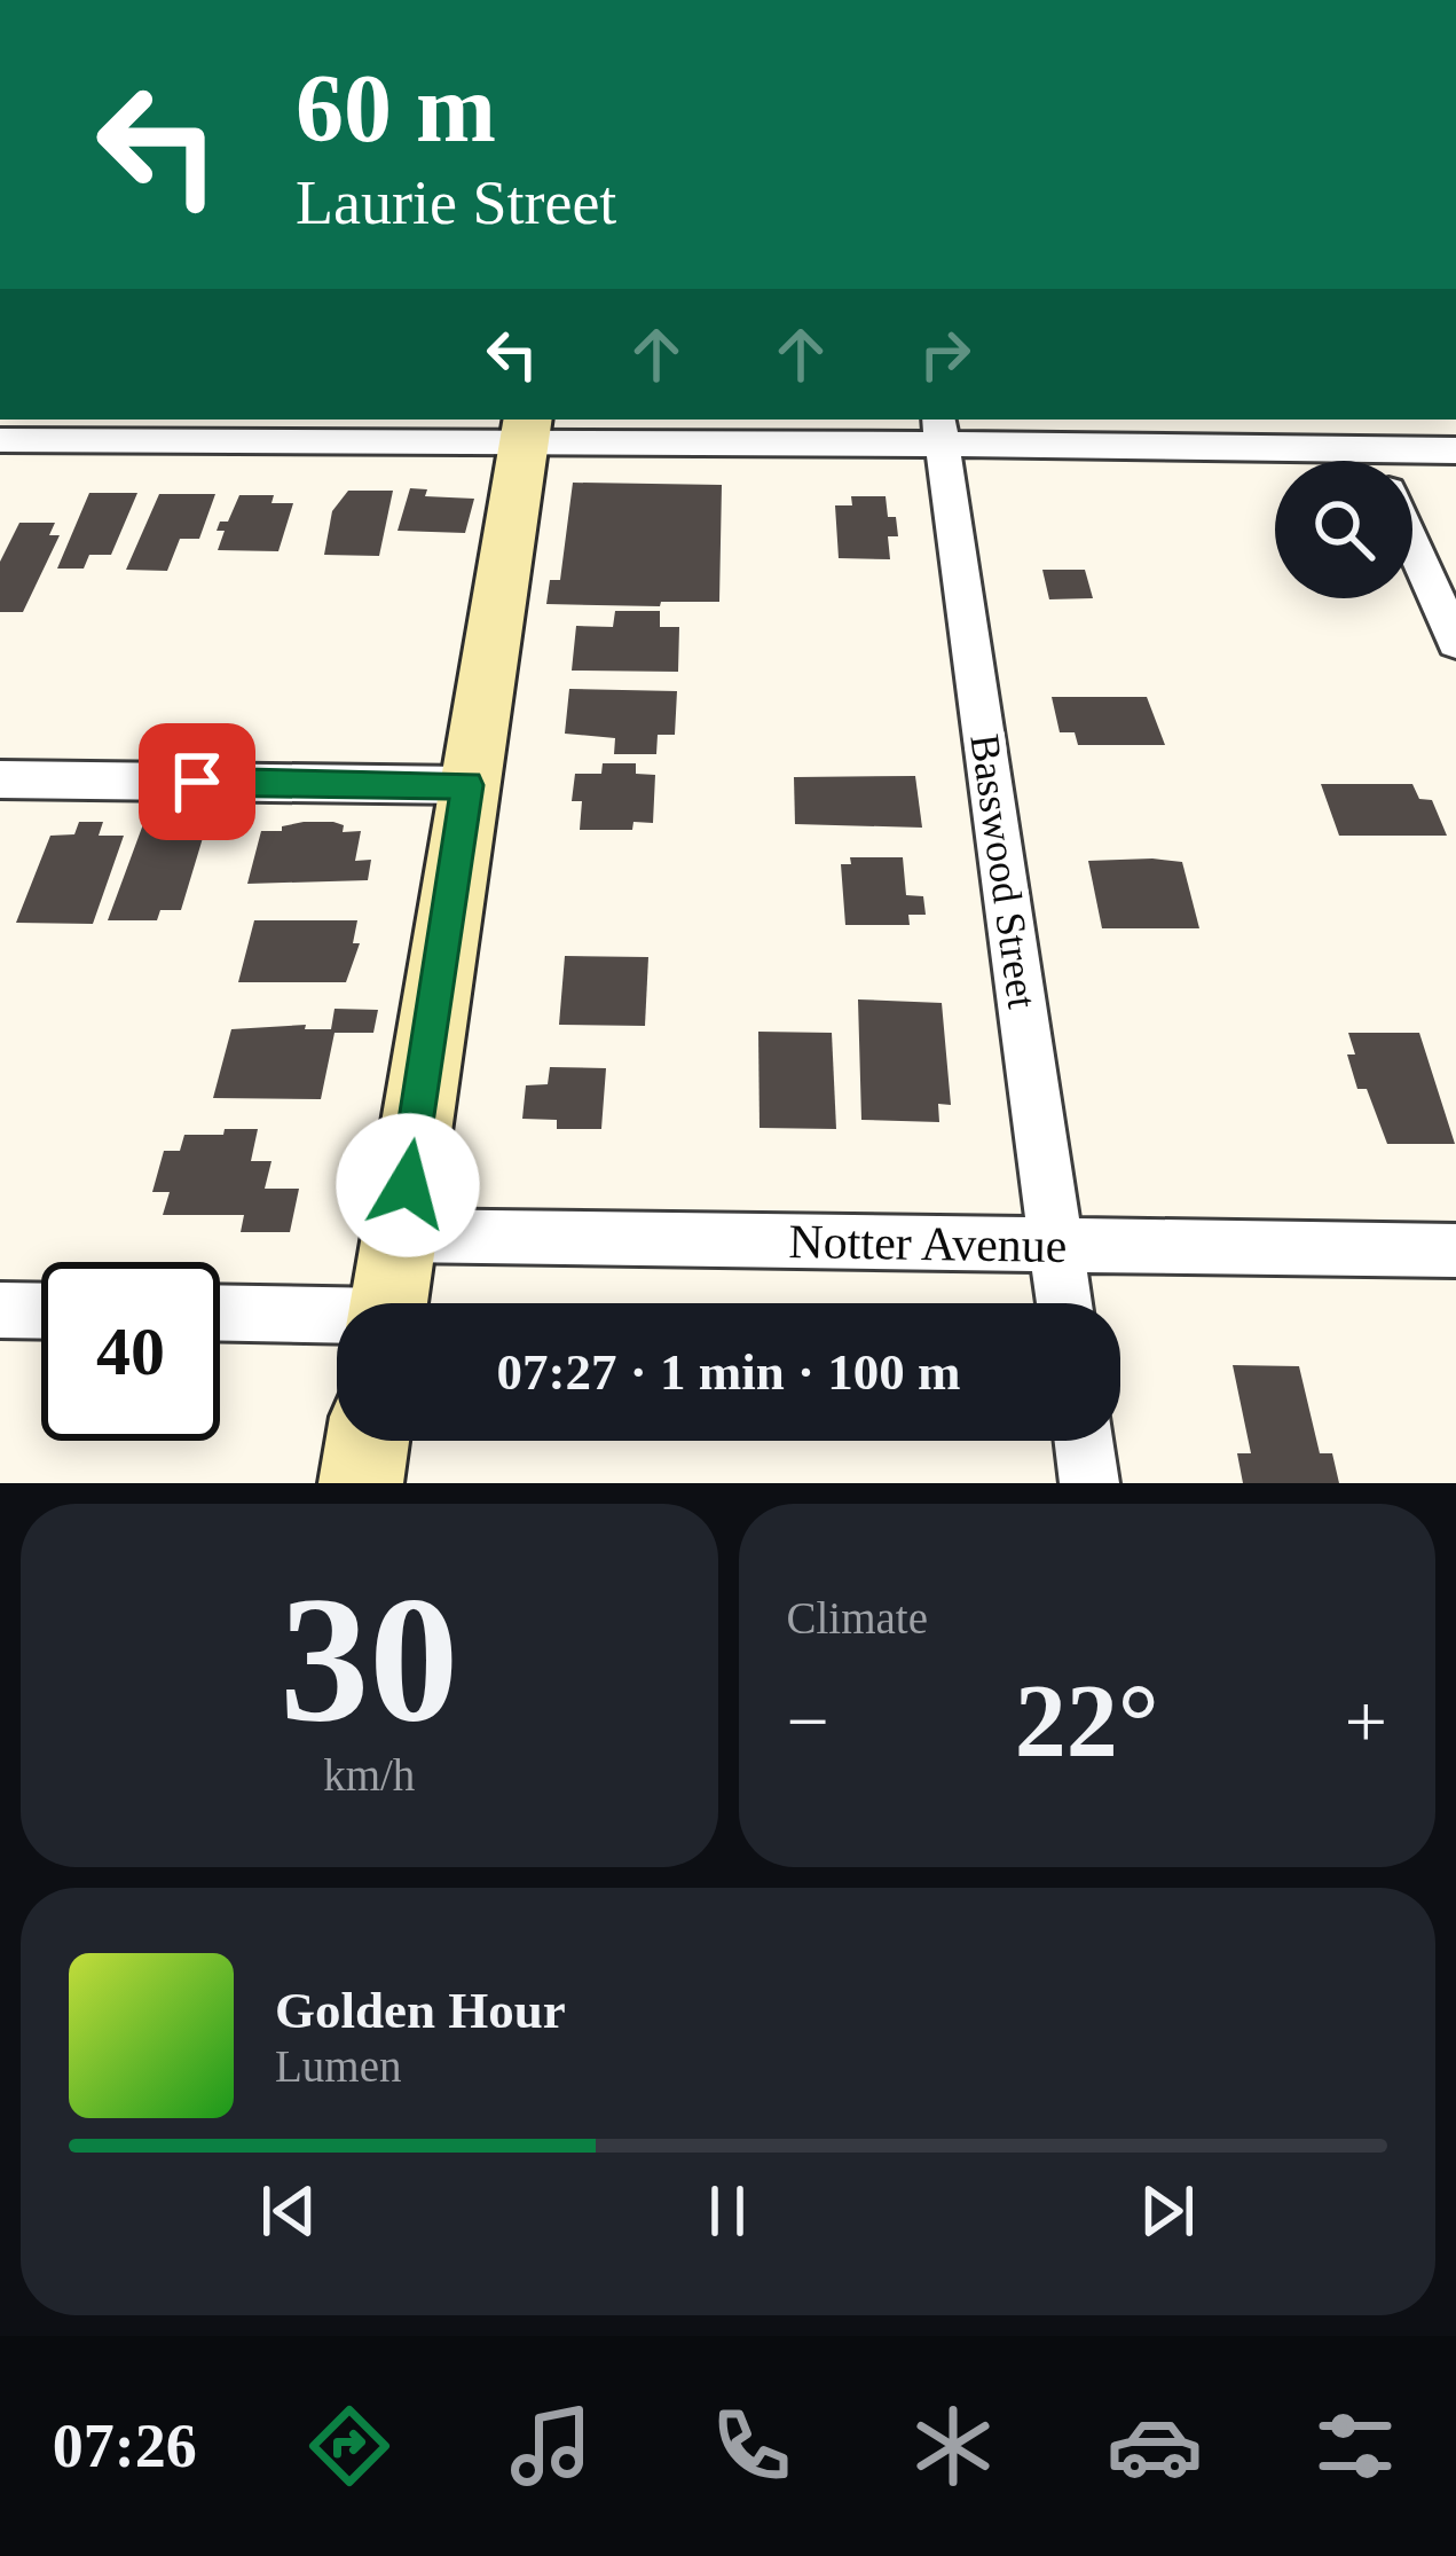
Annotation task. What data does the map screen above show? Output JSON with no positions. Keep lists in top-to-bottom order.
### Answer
{
  "streets": {
    "street": ["Basswood Street", "Notter Avenue"]
  },
  "crossings": [
    ["Basswood Street", "Notter Avenue"]
  ],
  "page": {
    "turn": ["60 m", "Laurie Street"],
    "limit": "40",
    "trip": "07:27 · 1 min · 100 m",
    "tile": [
      ["30", "km/h"],
      "Climate"
    ],
    "heat": ["−", "22°", "+"],
    "song": ["Golden Hour", "Lumen"],
    "tabs": "07:26"
  }
}
